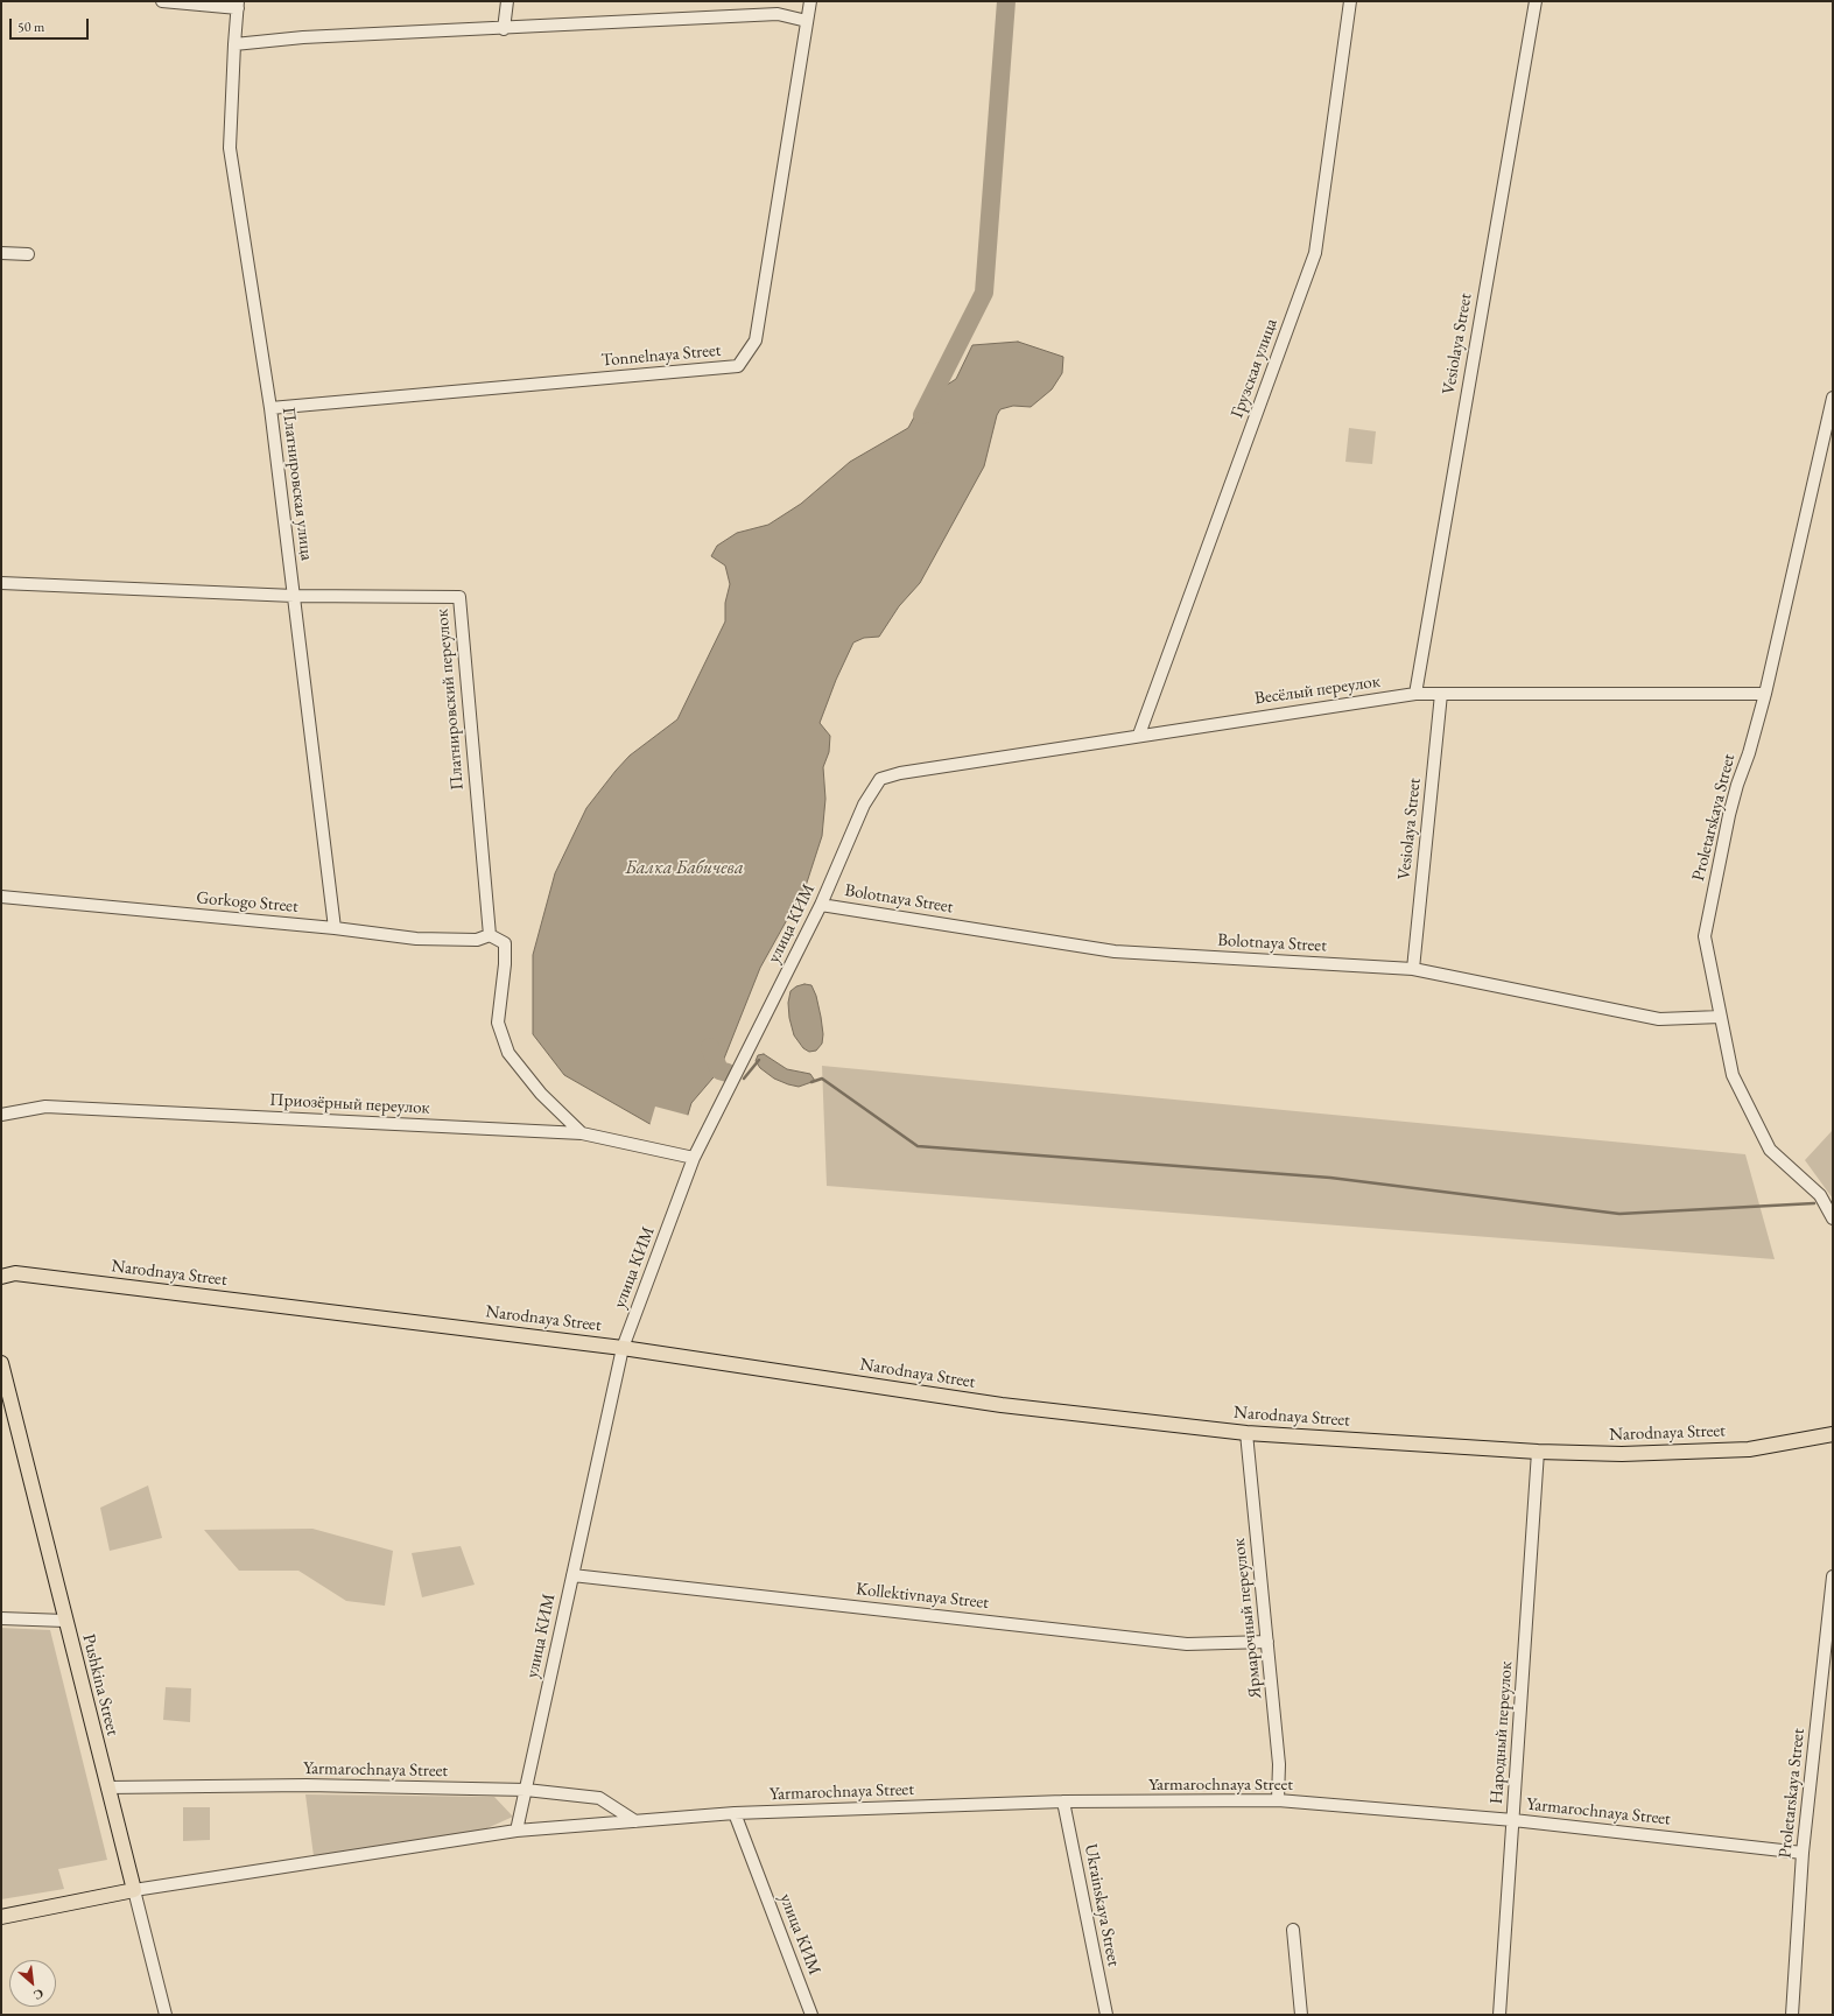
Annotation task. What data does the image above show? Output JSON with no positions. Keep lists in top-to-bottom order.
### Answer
{
  "streets": {
    "main road": ["Narodnaya Street", "Pushkina Street"],
    "street": [
      "Vesiolaya Street",
      "Tonnelnaya Street",
      "Грузская улица",
      "Платнировская улица",
      "Весёлый переулок",
      "Платнировский переулок",
      "Proletarskaya Street",
      "Bolotnaya Street",
      "Gorkogo Street",
      "улица КИМ",
      "Приозёрный переулок",
      "Kollektivnaya Street",
      "Ярмарочный переулок",
      "Народный переулок",
      "Yarmarochnaya Street",
      "Ukrainskaya Street"
    ]
  },
  "crossings": [
    ["Vesiolaya Street", "Весёлый переулок"],
    ["Vesiolaya Street", "Bolotnaya Street"],
    ["Tonnelnaya Street", "Платнировская улица"],
    ["Грузская улица", "Весёлый переулок"],
    ["Платнировская улица", "Платнировский переулок"],
    ["Платнировская улица", "Gorkogo Street"],
    ["Весёлый переулок", "Proletarskaya Street"],
    ["Весёлый переулок", "улица КИМ"],
    ["Платнировский переулок", "Gorkogo Street"],
    ["Proletarskaya Street", "Bolotnaya Street"],
    ["Proletarskaya Street", "Yarmarochnaya Street"],
    ["Bolotnaya Street", "улица КИМ"],
    ["улица КИМ", "Приозёрный переулок"],
    ["улица КИМ", "Narodnaya Street"],
    ["улица КИМ", "Kollektivnaya Street"],
    ["улица КИМ", "Yarmarochnaya Street"],
    ["Narodnaya Street", "Ярмарочный переулок"],
    ["Narodnaya Street", "Народный переулок"],
    ["Kollektivnaya Street", "Ярмарочный переулок"],
    ["Ярмарочный переулок", "Yarmarochnaya Street"],
    ["Pushkina Street", "Yarmarochnaya Street"],
    ["Народный переулок", "Yarmarochnaya Street"],
    ["Yarmarochnaya Street", "Ukrainskaya Street"]
  ],
  "water": ["Балка Бабичева"],
  "scale_bar": "50 m",
  "north": "bottom right"
}
